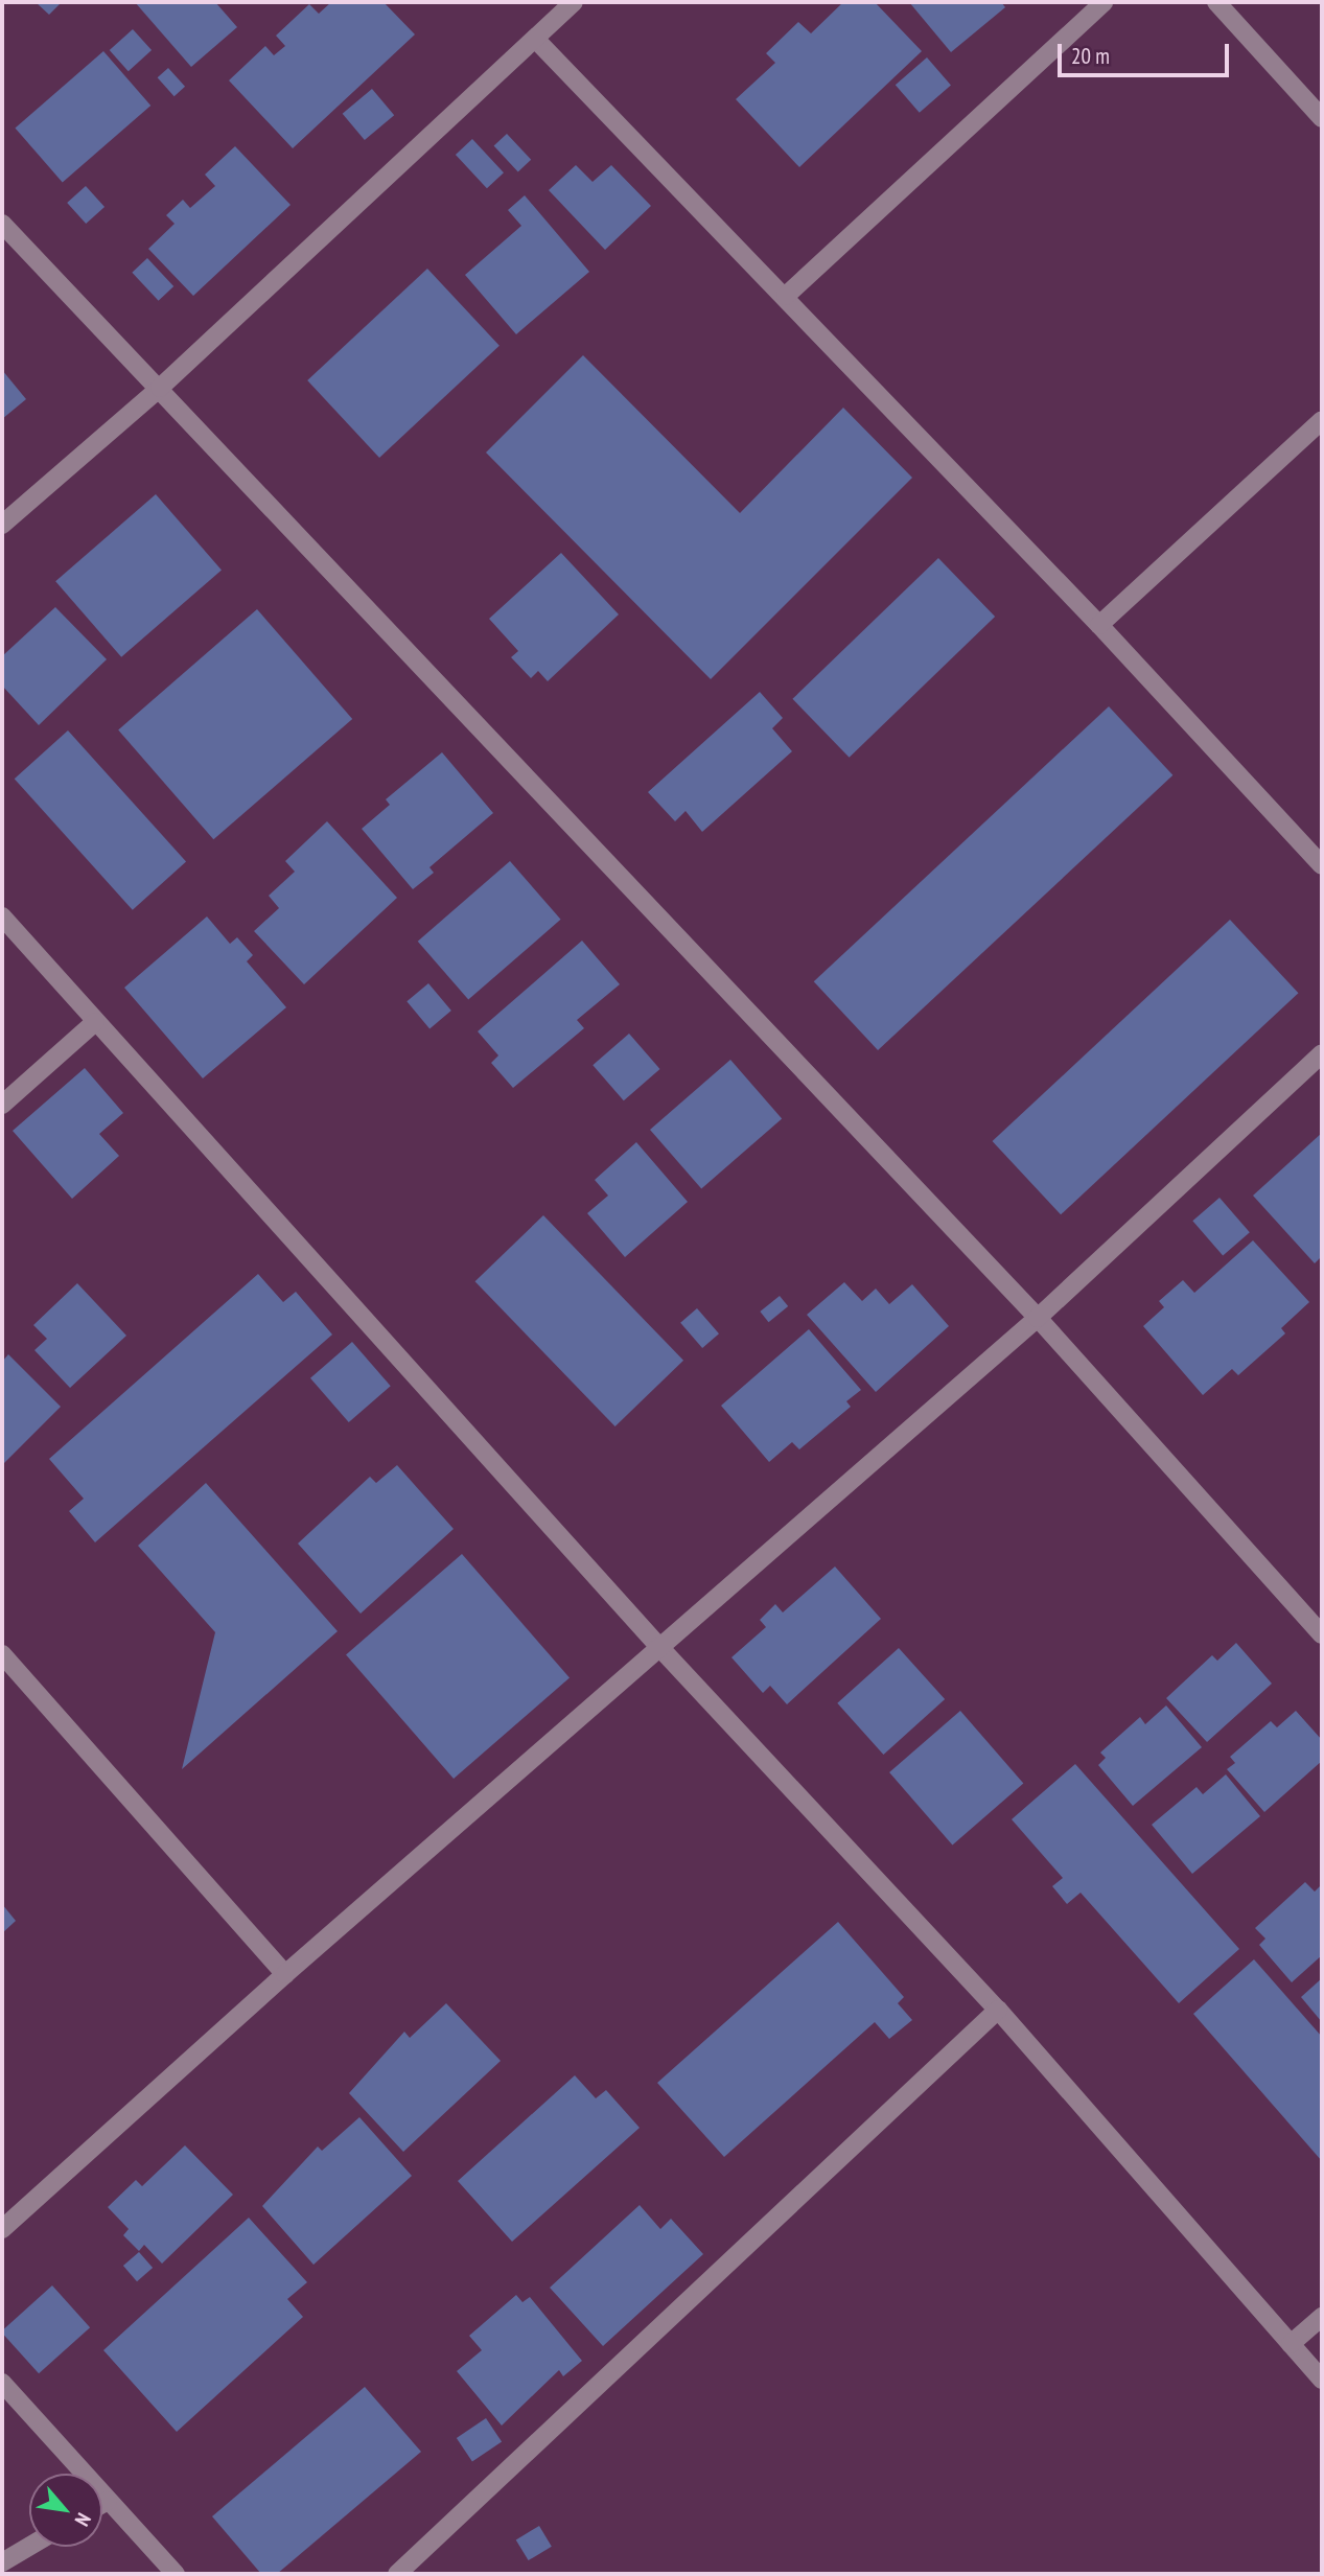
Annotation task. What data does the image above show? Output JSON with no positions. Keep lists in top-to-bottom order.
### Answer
{
  "scale_bar": "20 m",
  "north": "bottom right"
}
